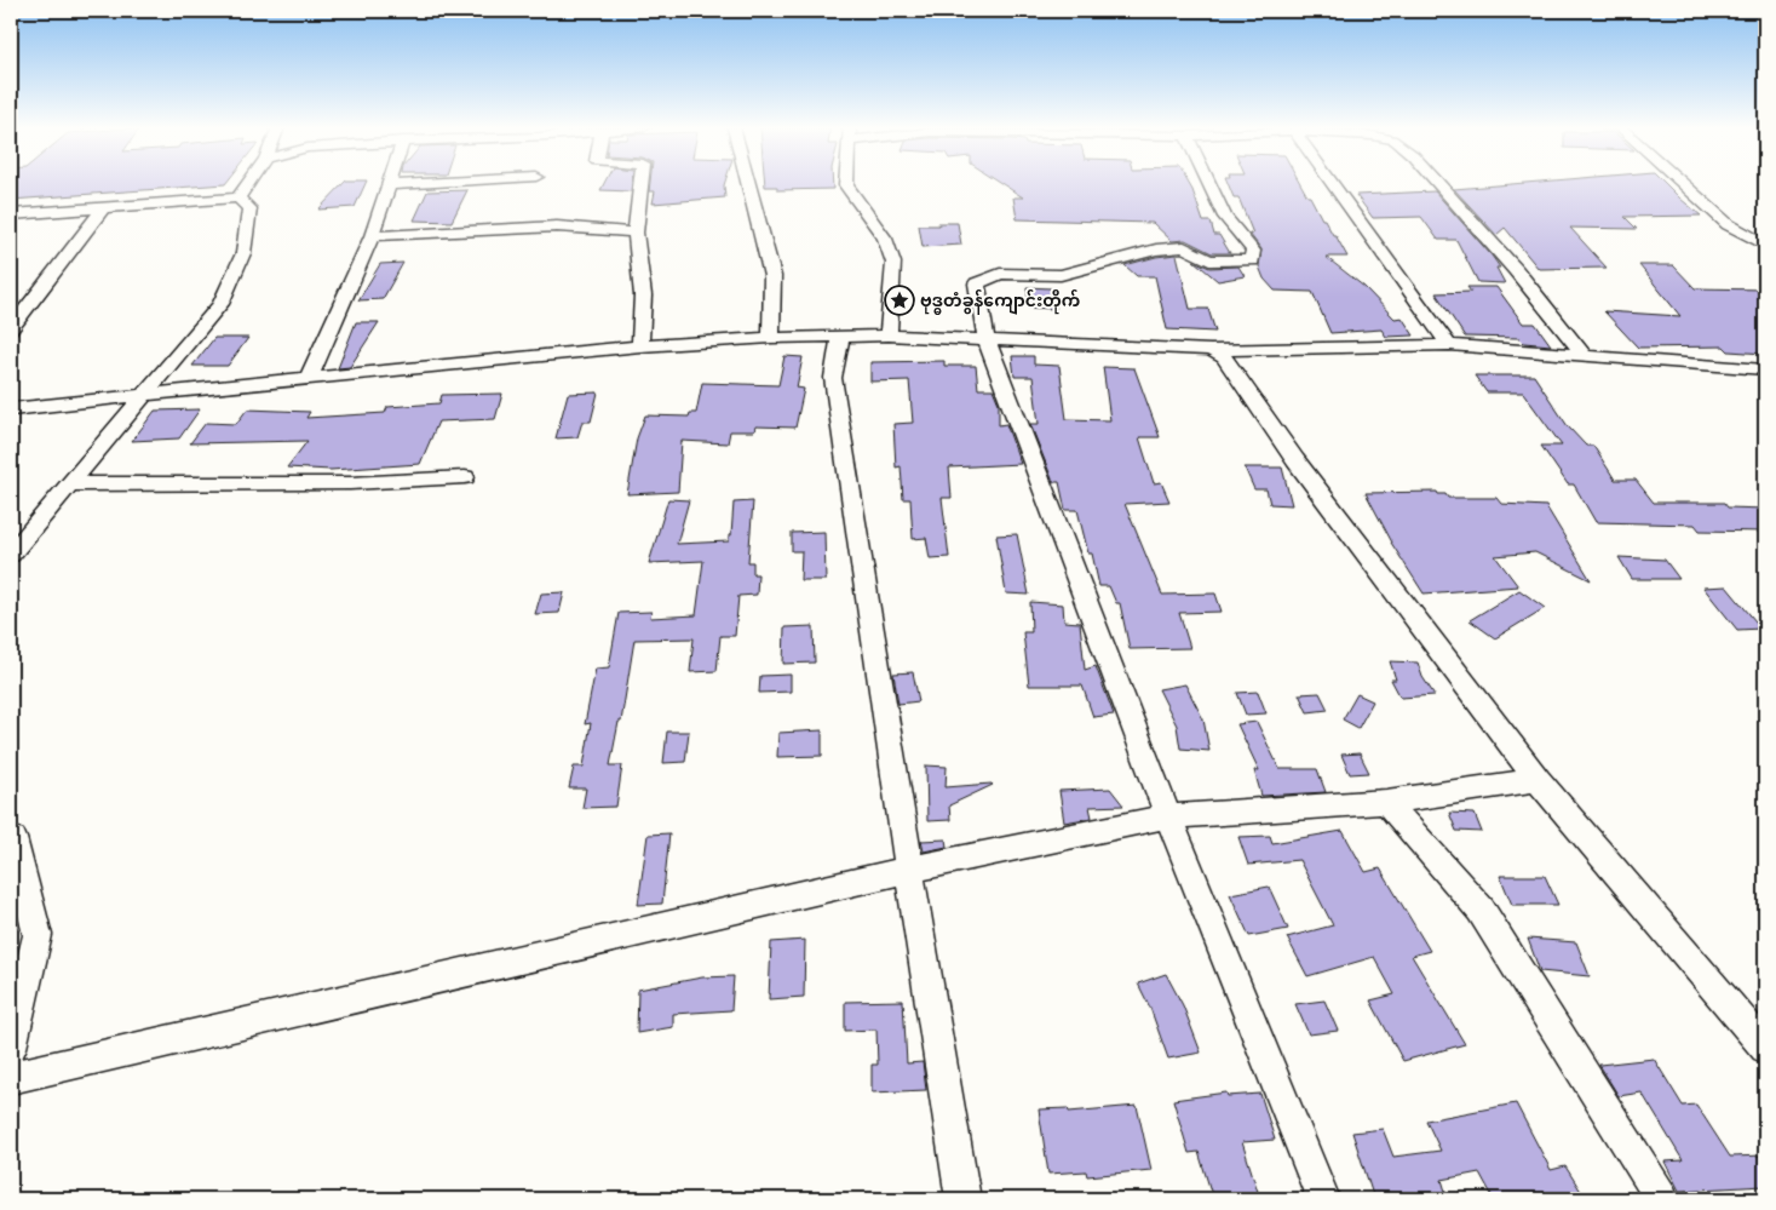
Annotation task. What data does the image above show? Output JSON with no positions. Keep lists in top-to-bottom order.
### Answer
{
  "places": {
    "place": ["ဗုဒ္ဓတံခွန်ကျောင်းတိုက်"]
  }
}
